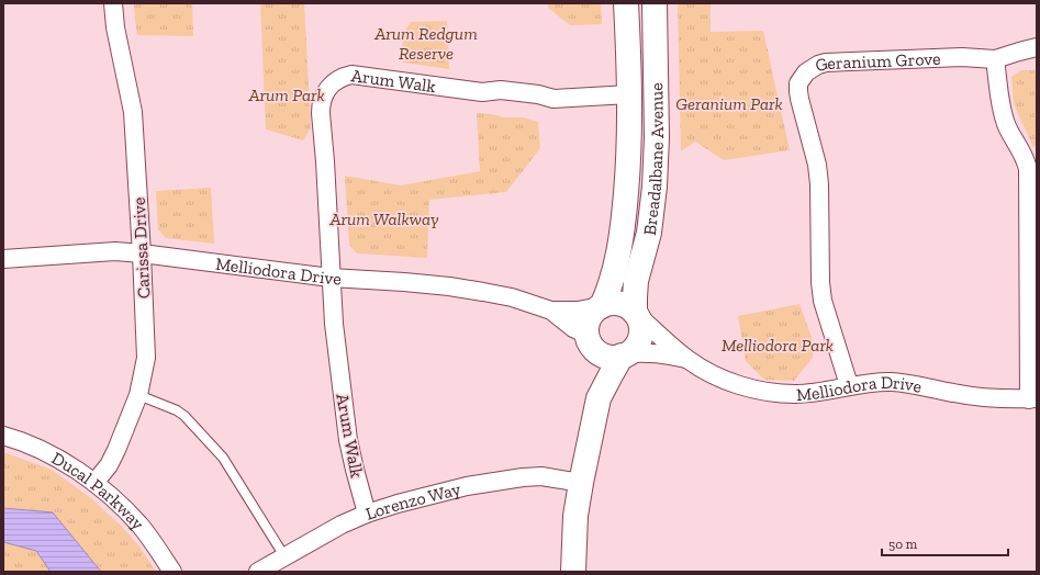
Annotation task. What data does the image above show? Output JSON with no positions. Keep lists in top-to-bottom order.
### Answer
{
  "streets": {
    "street": [
      "Geranium Grove",
      "Arum Walk",
      "Breadalbane Avenue",
      "Carissa Drive",
      "Melliodora Drive",
      "Ducal Parkway",
      "Lorenzo Way"
    ]
  },
  "crossings": [
    ["Geranium Grove", "Melliodora Drive"],
    ["Arum Walk", "Breadalbane Avenue"],
    ["Arum Walk", "Melliodora Drive"],
    ["Arum Walk", "Lorenzo Way"],
    ["Breadalbane Avenue", "Melliodora Drive"],
    ["Carissa Drive", "Melliodora Drive"],
    ["Carissa Drive", "Ducal Parkway"]
  ],
  "parks": [
    "Arum Redgum Reserve",
    "Arum Park",
    "Geranium Park",
    "Arum Walkway",
    "Melliodora Park"
  ],
  "scale_bar": "50 m"
}
